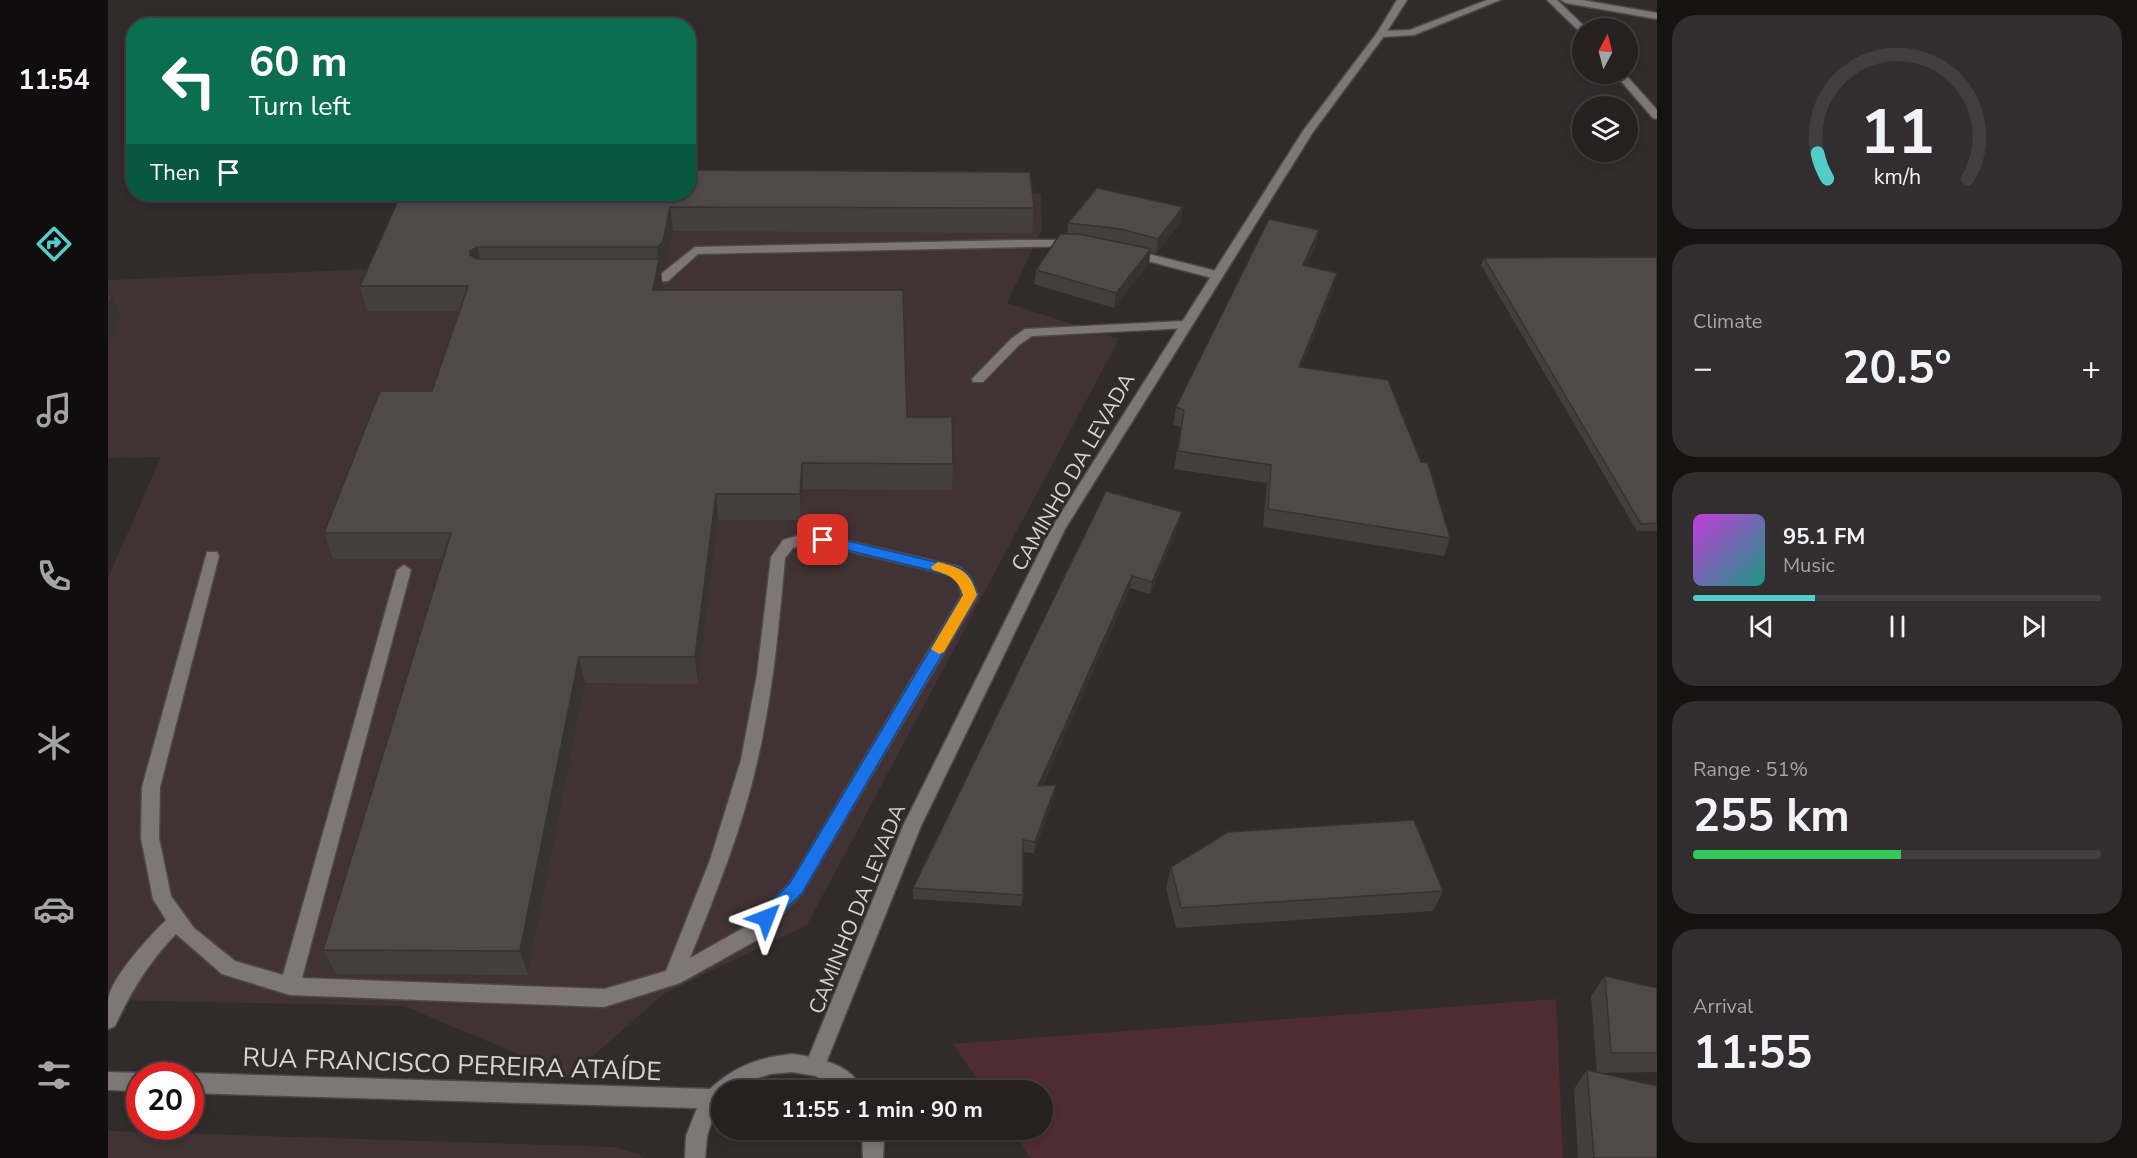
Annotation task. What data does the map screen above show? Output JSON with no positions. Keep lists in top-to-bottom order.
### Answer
{
  "streets": {
    "street": ["CAMINHO DA LEVADA", "RUA FRANCISCO PEREIRA ATAÍDE"]
  },
  "north": "top",
  "page": {
    "tabs": "11:54",
    "turn": ["60 m", "Turn left"],
    "then": "Then",
    "tile": [
      "Climate",
      ["Range · 51%", "255 km"],
      ["Arrival", "11:55"]
    ],
    "heat": ["−", "20.5°", "+"],
    "song": ["95.1 FM", "Music"],
    "limit": "20",
    "trip": "11:55 · 1 min · 90 m",
    "gauge": ["11", "km/h"]
  }
}
